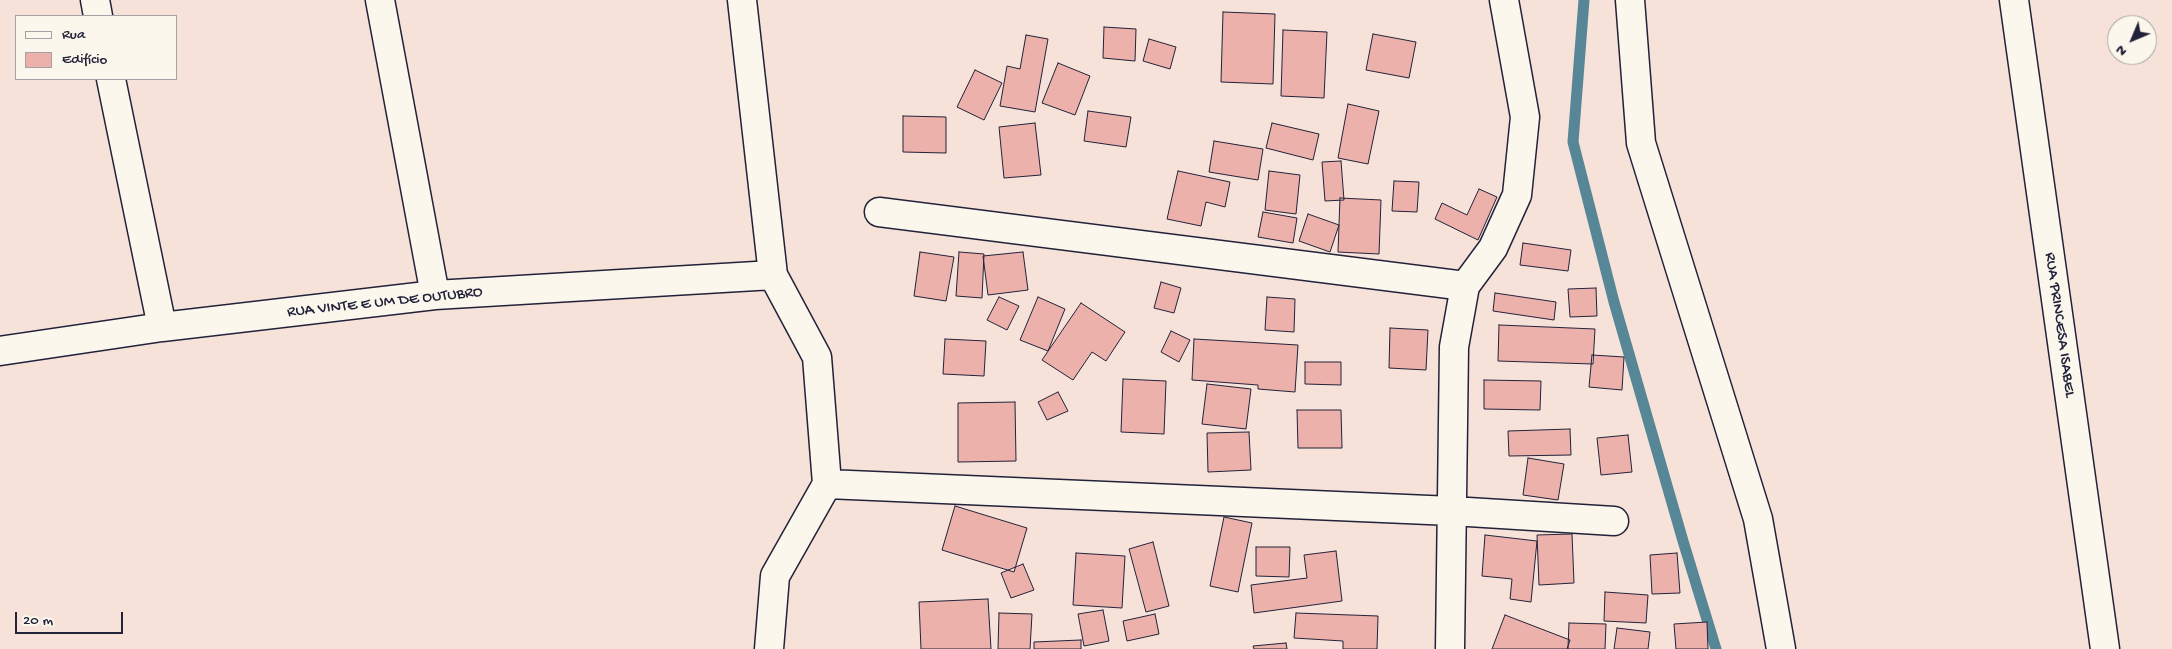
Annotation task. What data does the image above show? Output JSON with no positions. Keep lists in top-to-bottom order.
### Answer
{
  "streets": {
    "street": ["RUA VINTE E UM DE OUTUBRO", "RUA PRINCESA ISABEL"]
  },
  "legend": ["Rua", "Edifício"],
  "scale_bar": "20 m",
  "north": "bottom left"
}
